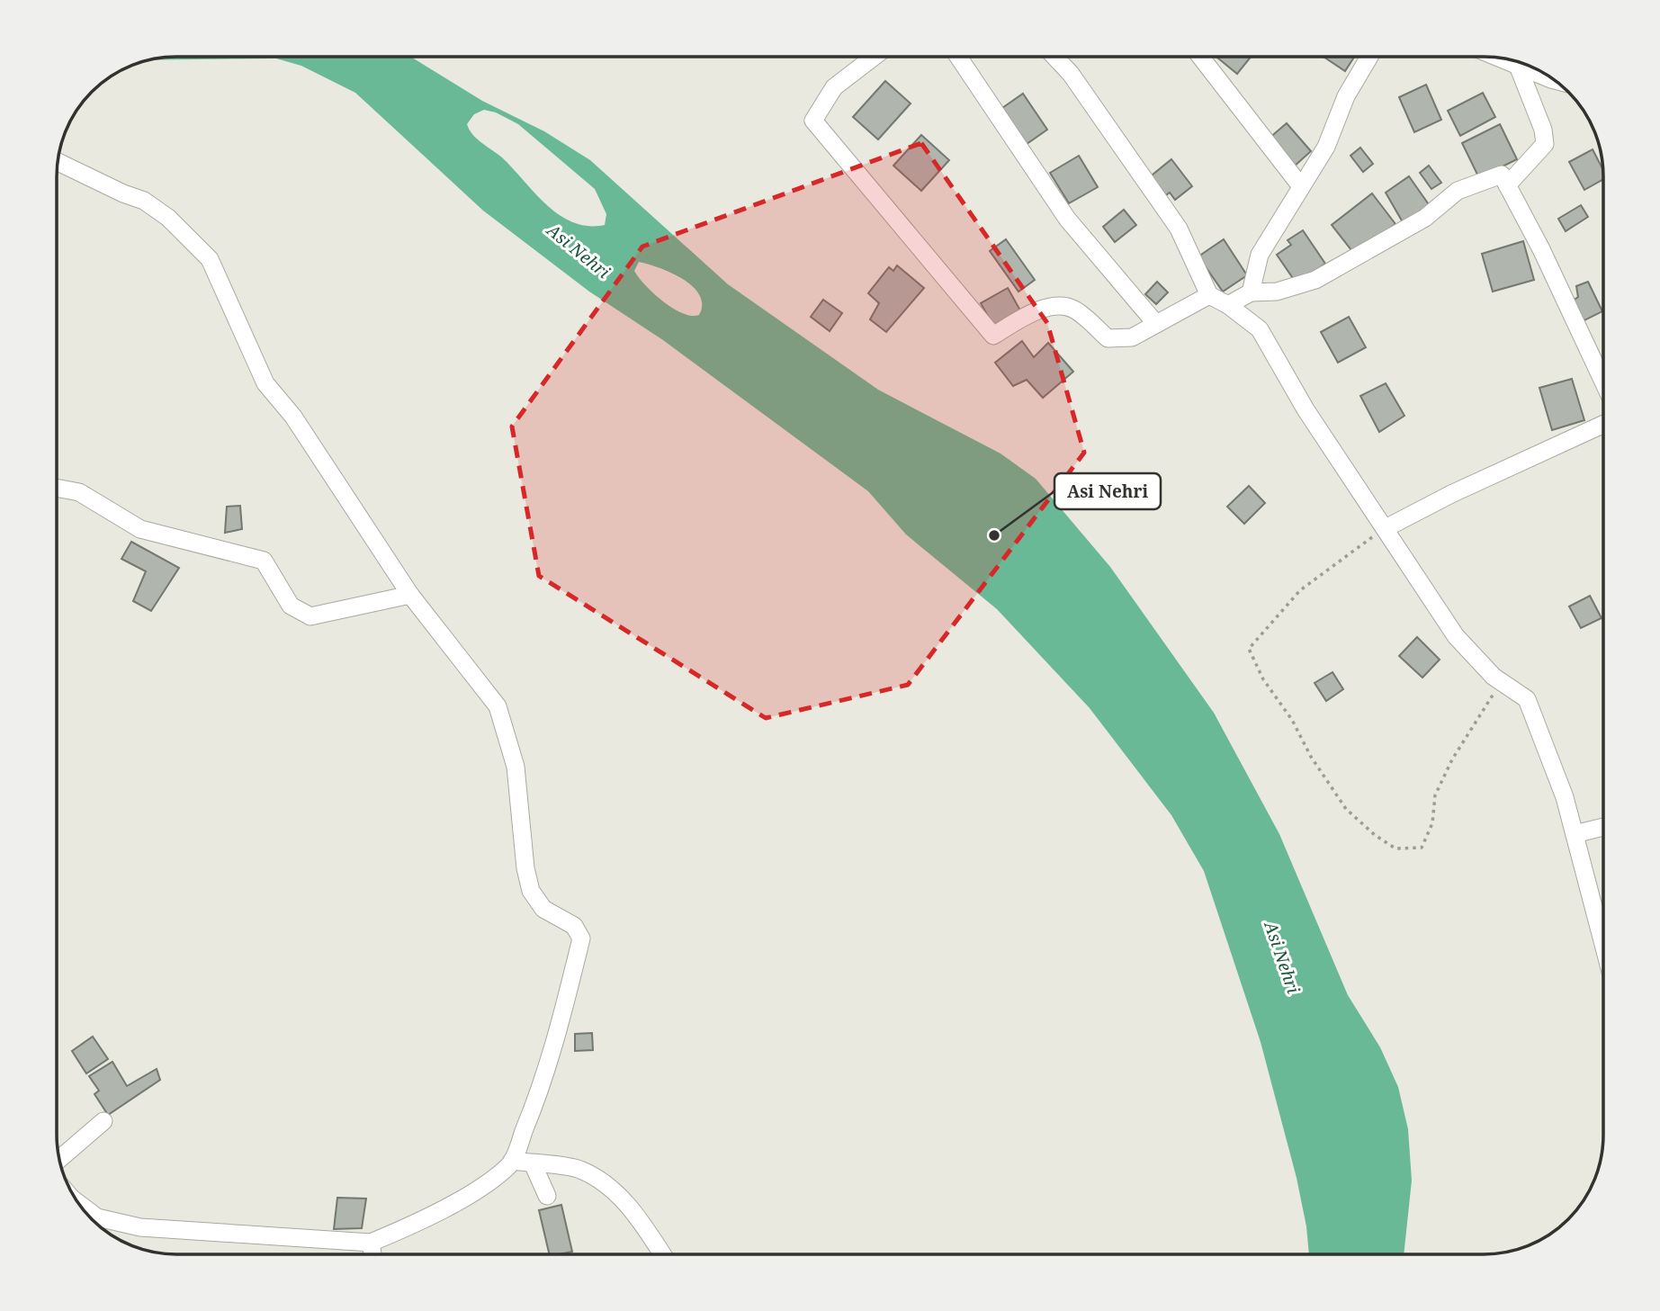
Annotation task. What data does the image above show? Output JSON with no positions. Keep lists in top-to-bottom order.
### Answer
{
  "water": ["Asi Nehri"],
  "places": ["Asi Nehri"]
}
